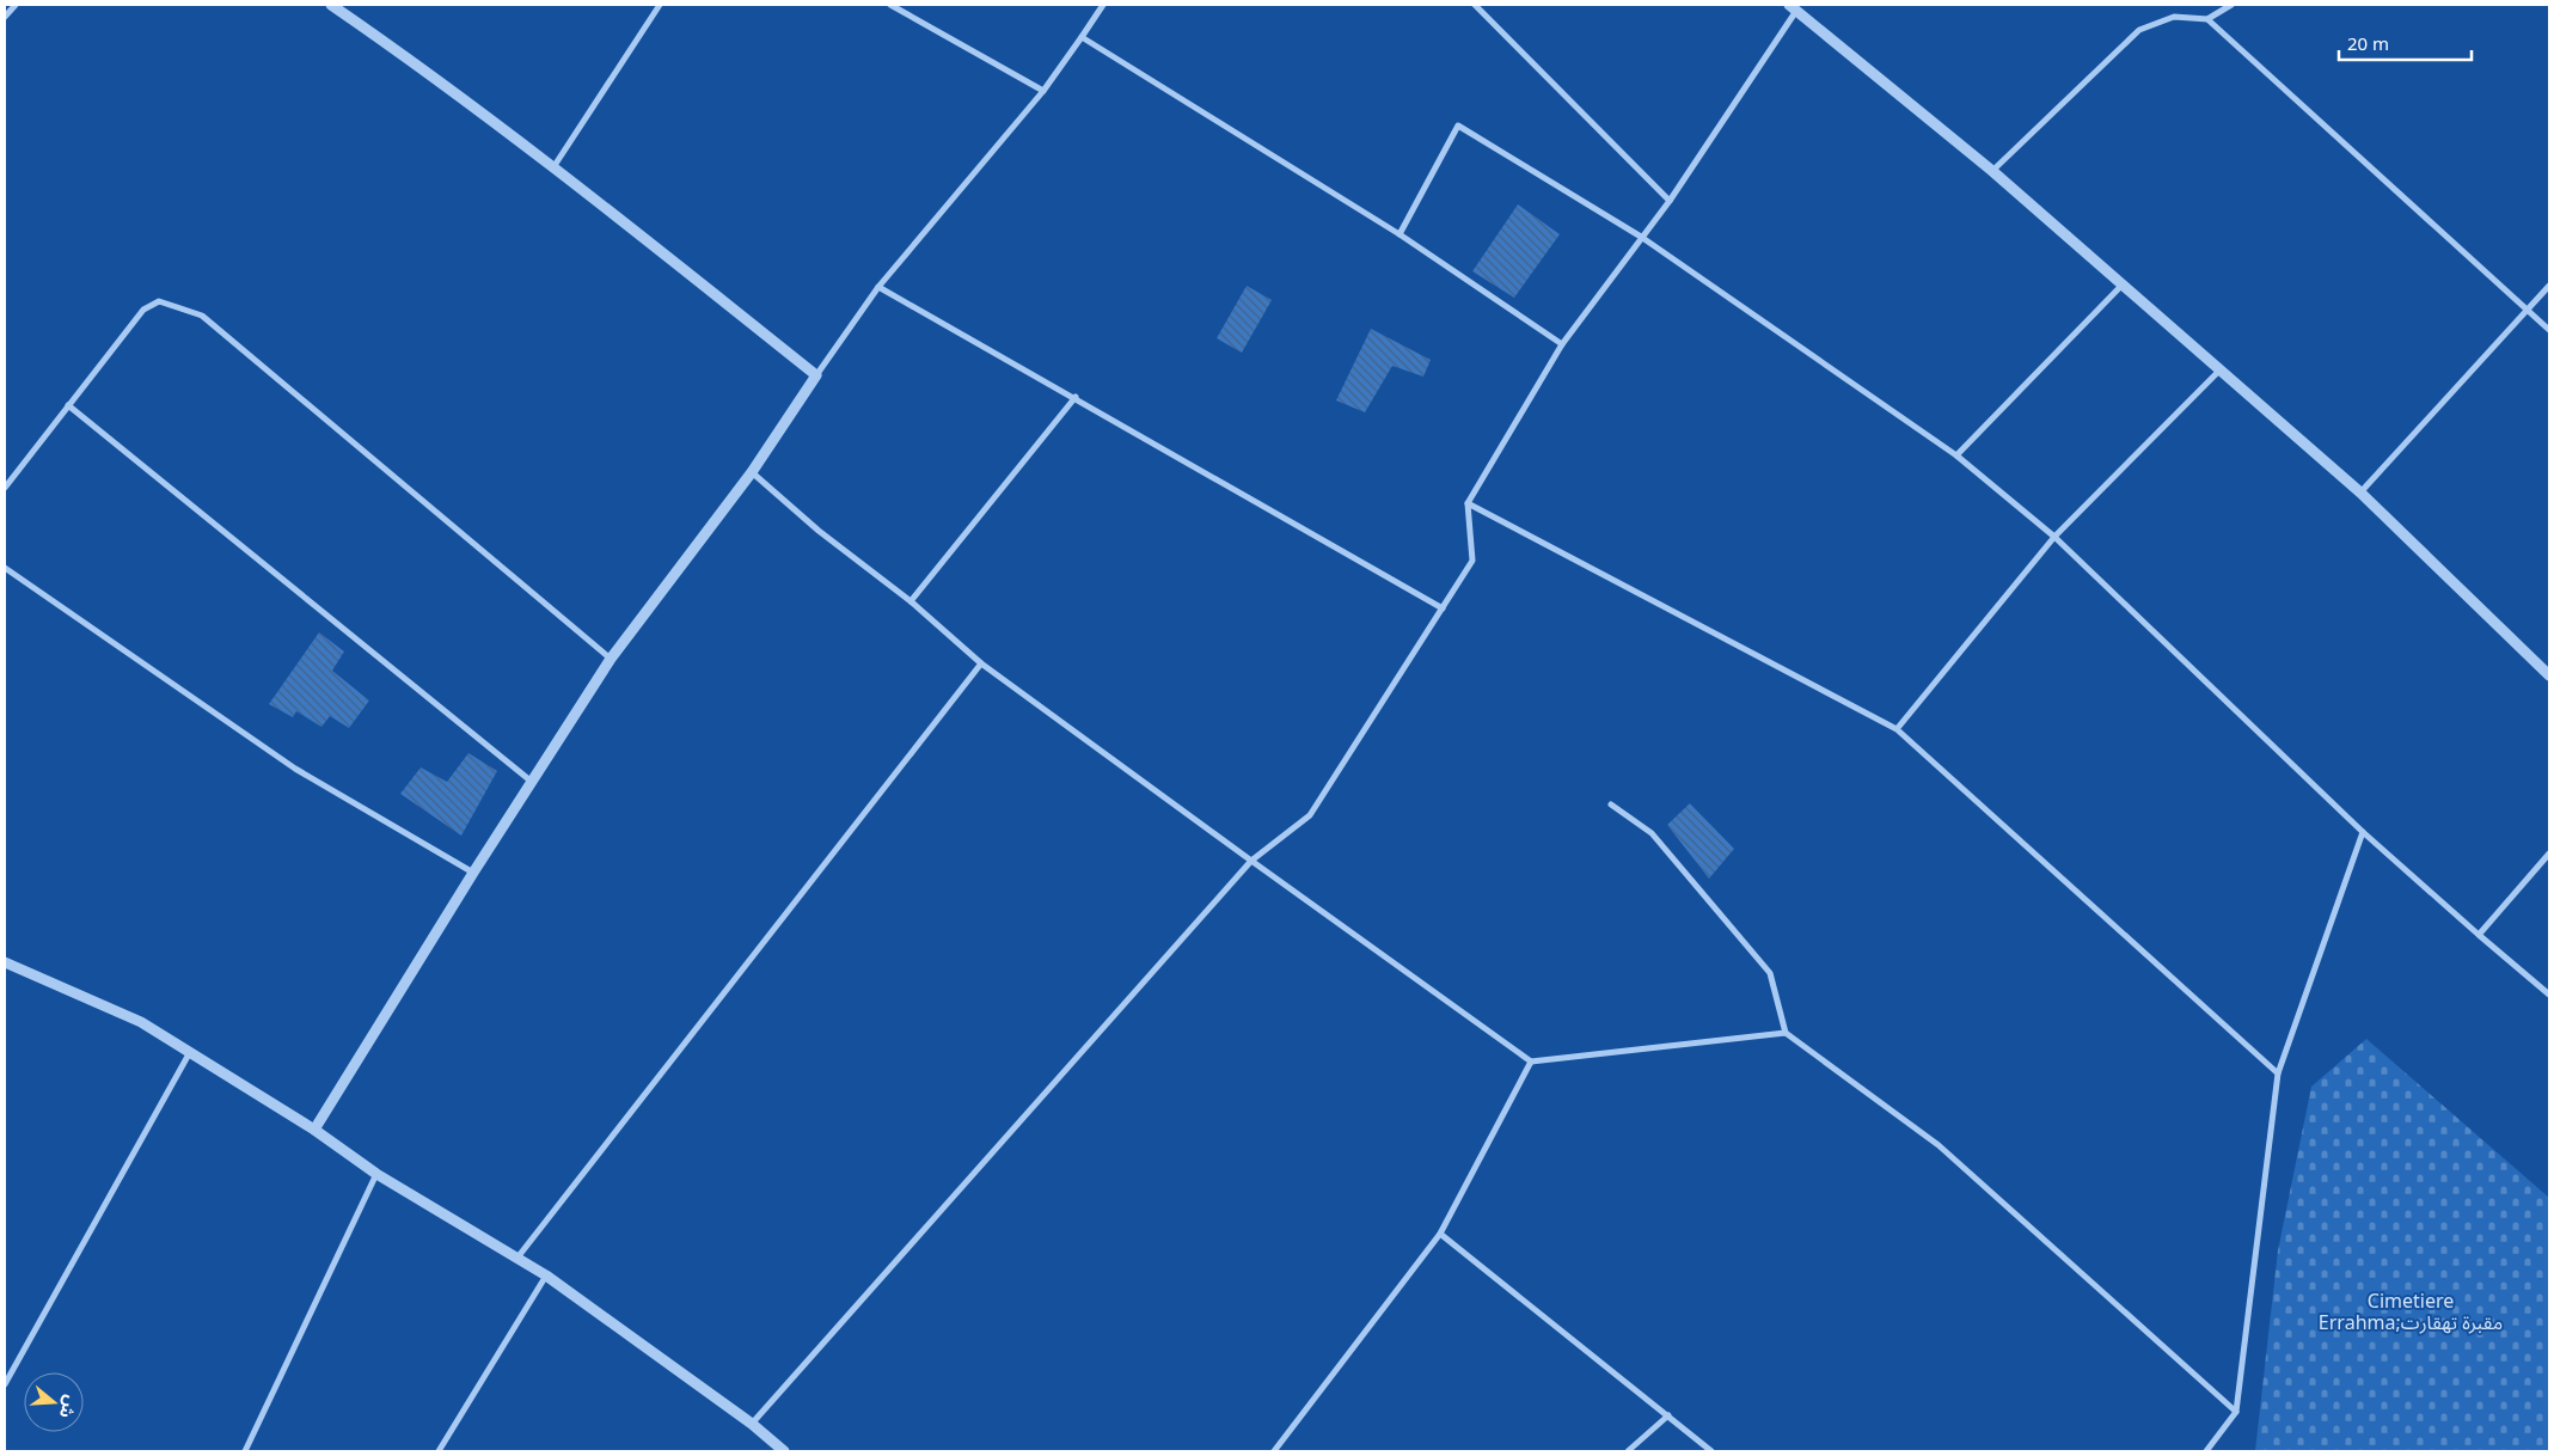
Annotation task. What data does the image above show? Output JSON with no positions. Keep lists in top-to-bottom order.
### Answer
{
  "parks": ["Cimetiere Errahma;مقبرة تهقارت"],
  "scale_bar": "20 m",
  "north": "right"
}
